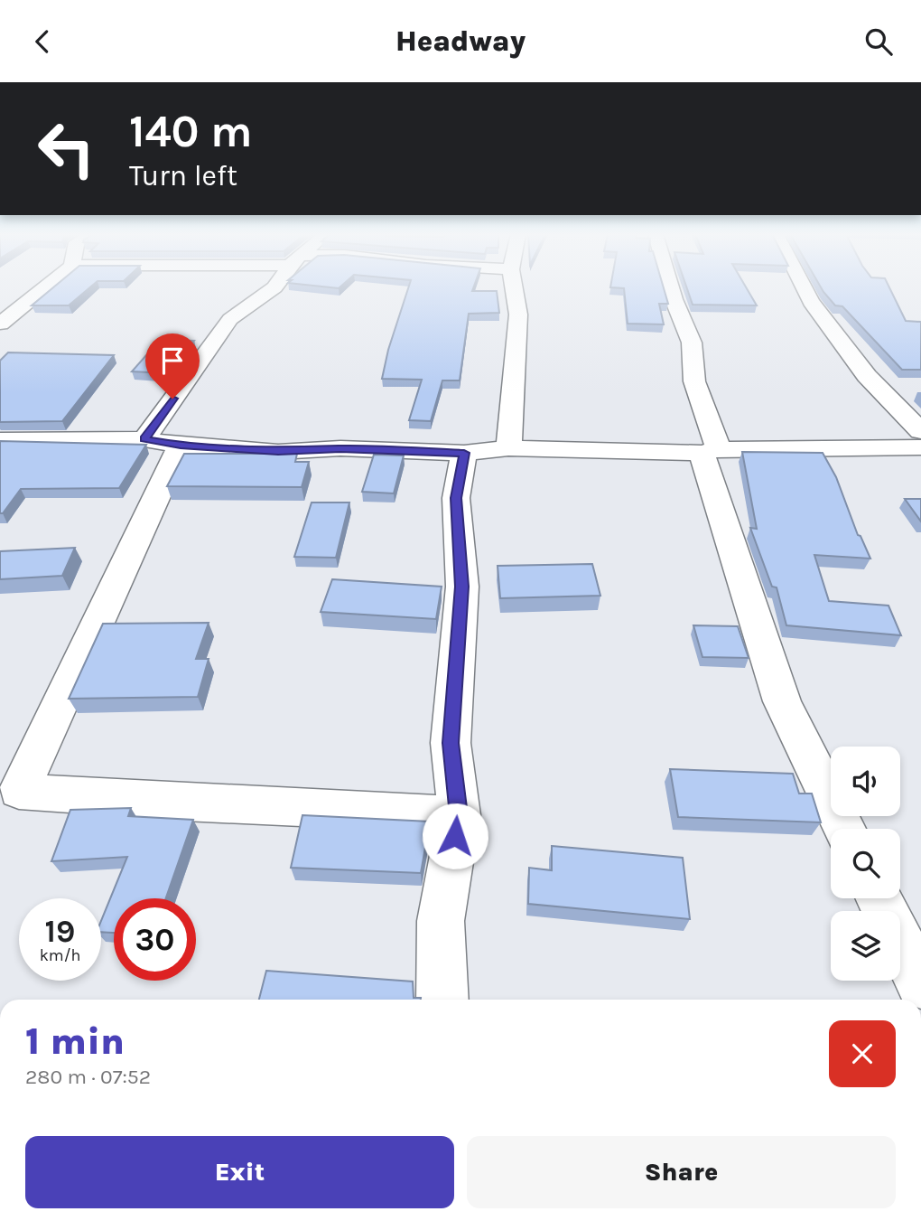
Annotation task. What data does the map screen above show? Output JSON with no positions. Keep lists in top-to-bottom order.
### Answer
{
  "page": {
    "header": "Headway",
    "turn": ["140 m", "Turn left"],
    "speed": "19 km/h",
    "limit": "30",
    "heading": ["1 min", "280 m · 07:52"],
    "buttons": ["Exit", "Share"]
  }
}
